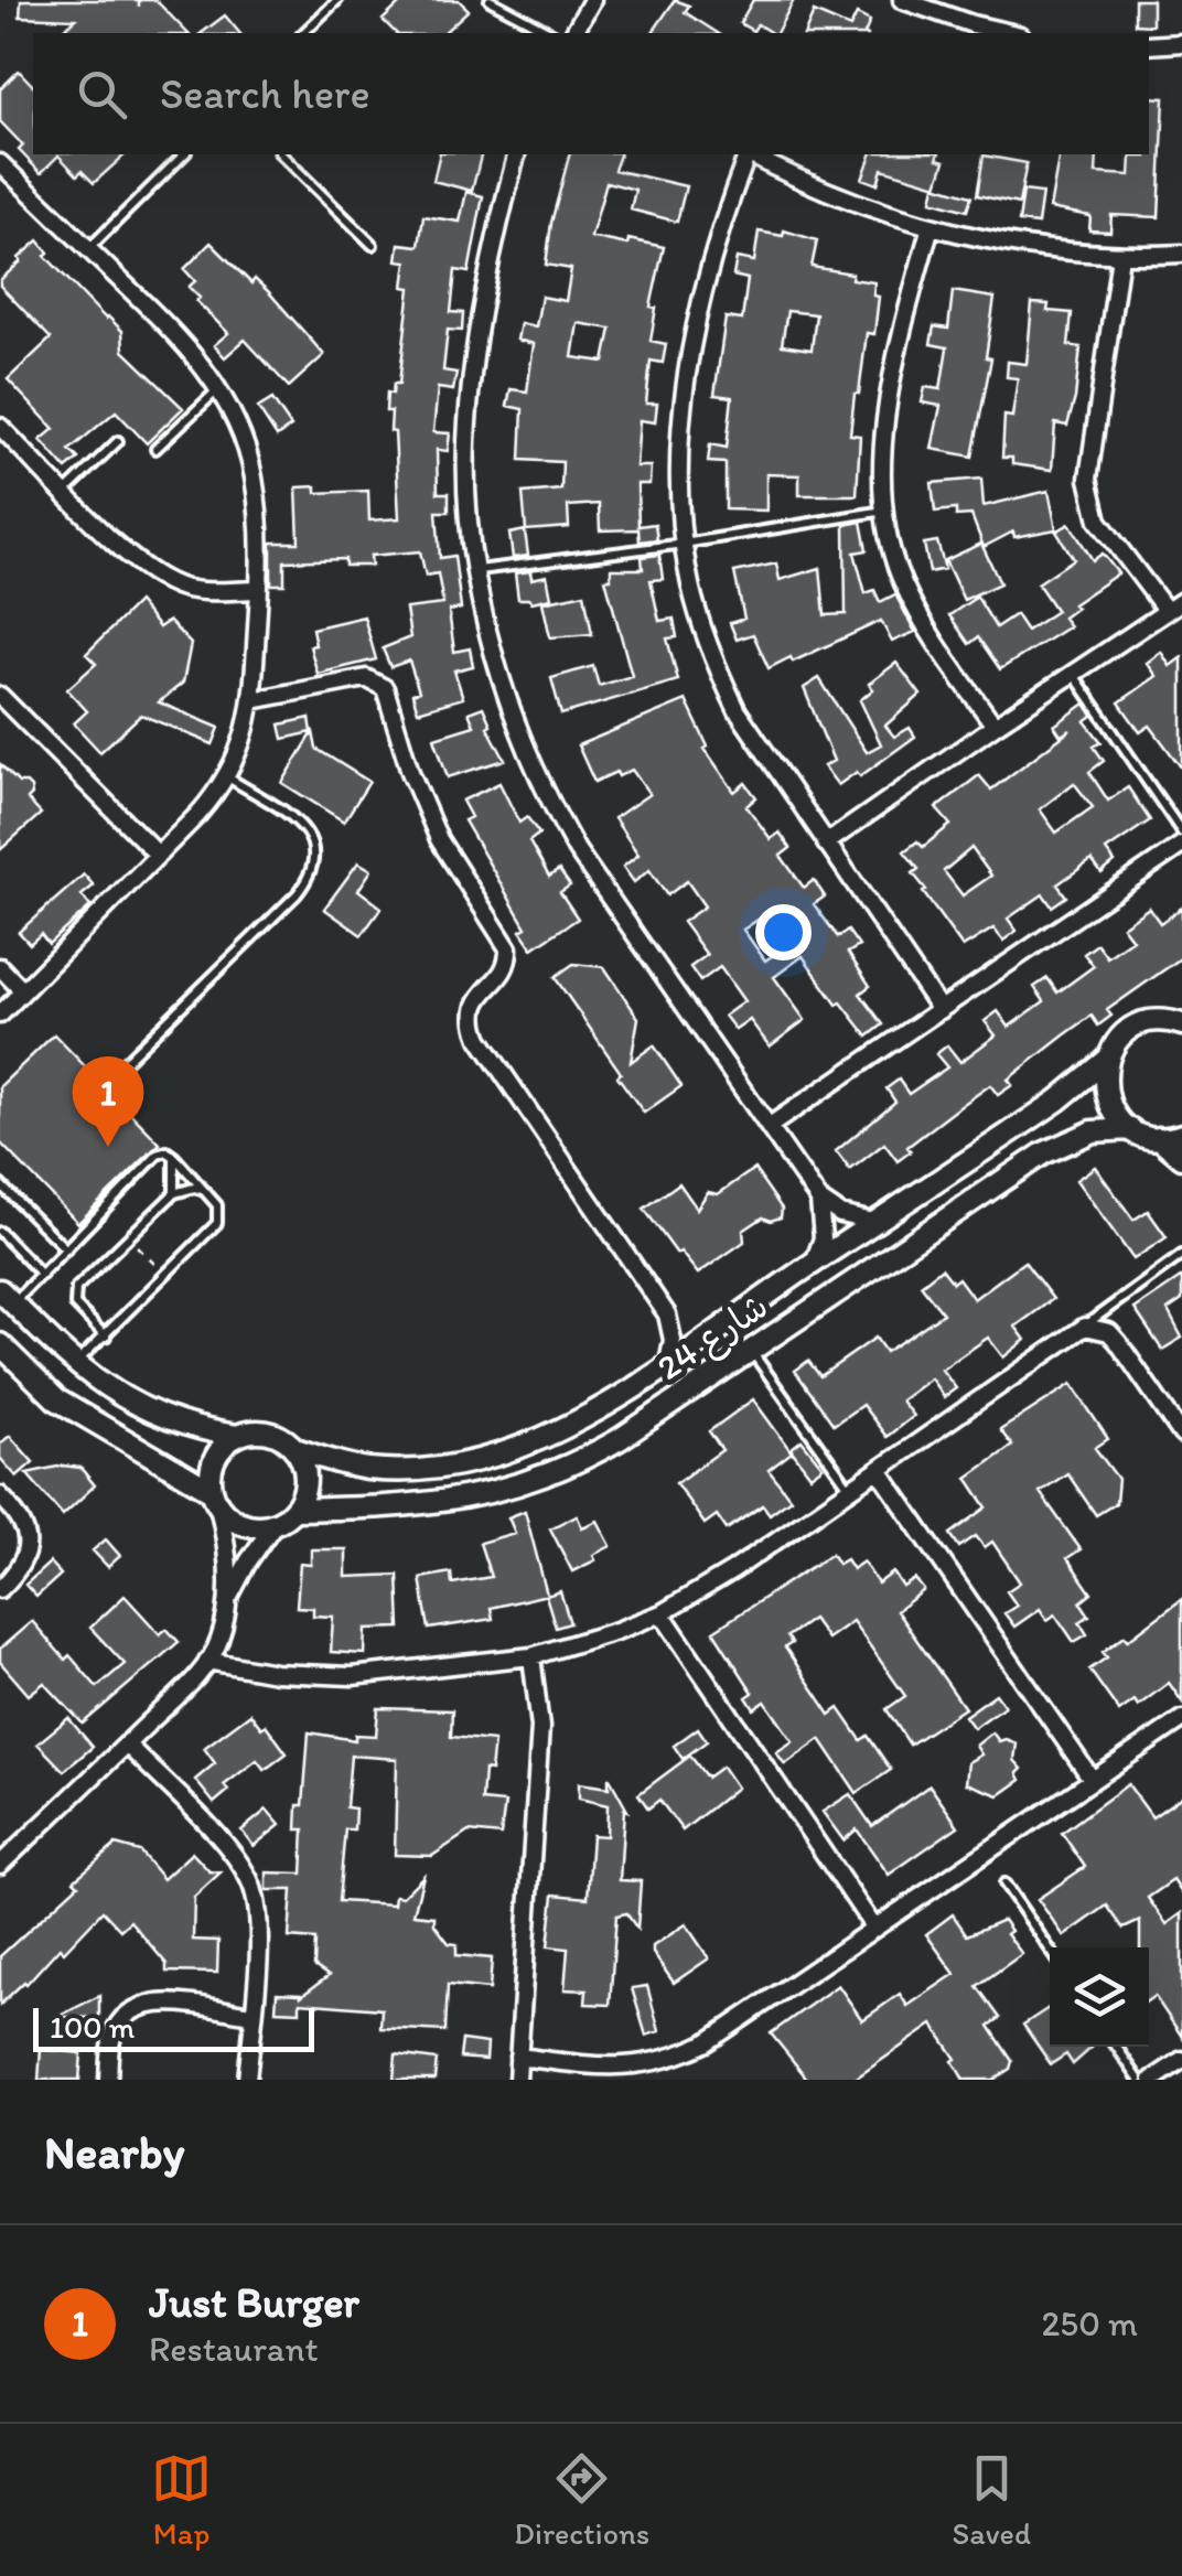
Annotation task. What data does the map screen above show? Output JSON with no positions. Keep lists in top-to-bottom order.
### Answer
{
  "streets": {
    "street": ["شارع 24"]
  },
  "scale_bar": "100 m",
  "page": {
    "search": "Search here",
    "pins": "1",
    "scale": "100 m",
    "heading": "Nearby",
    "list": [
      {
        "mark": "1",
        "name": "Just Burger",
        "note": "Restaurant",
        "value": "250 m"
      }
    ],
    "nav": ["Map", "Directions", "Saved"]
  }
}
